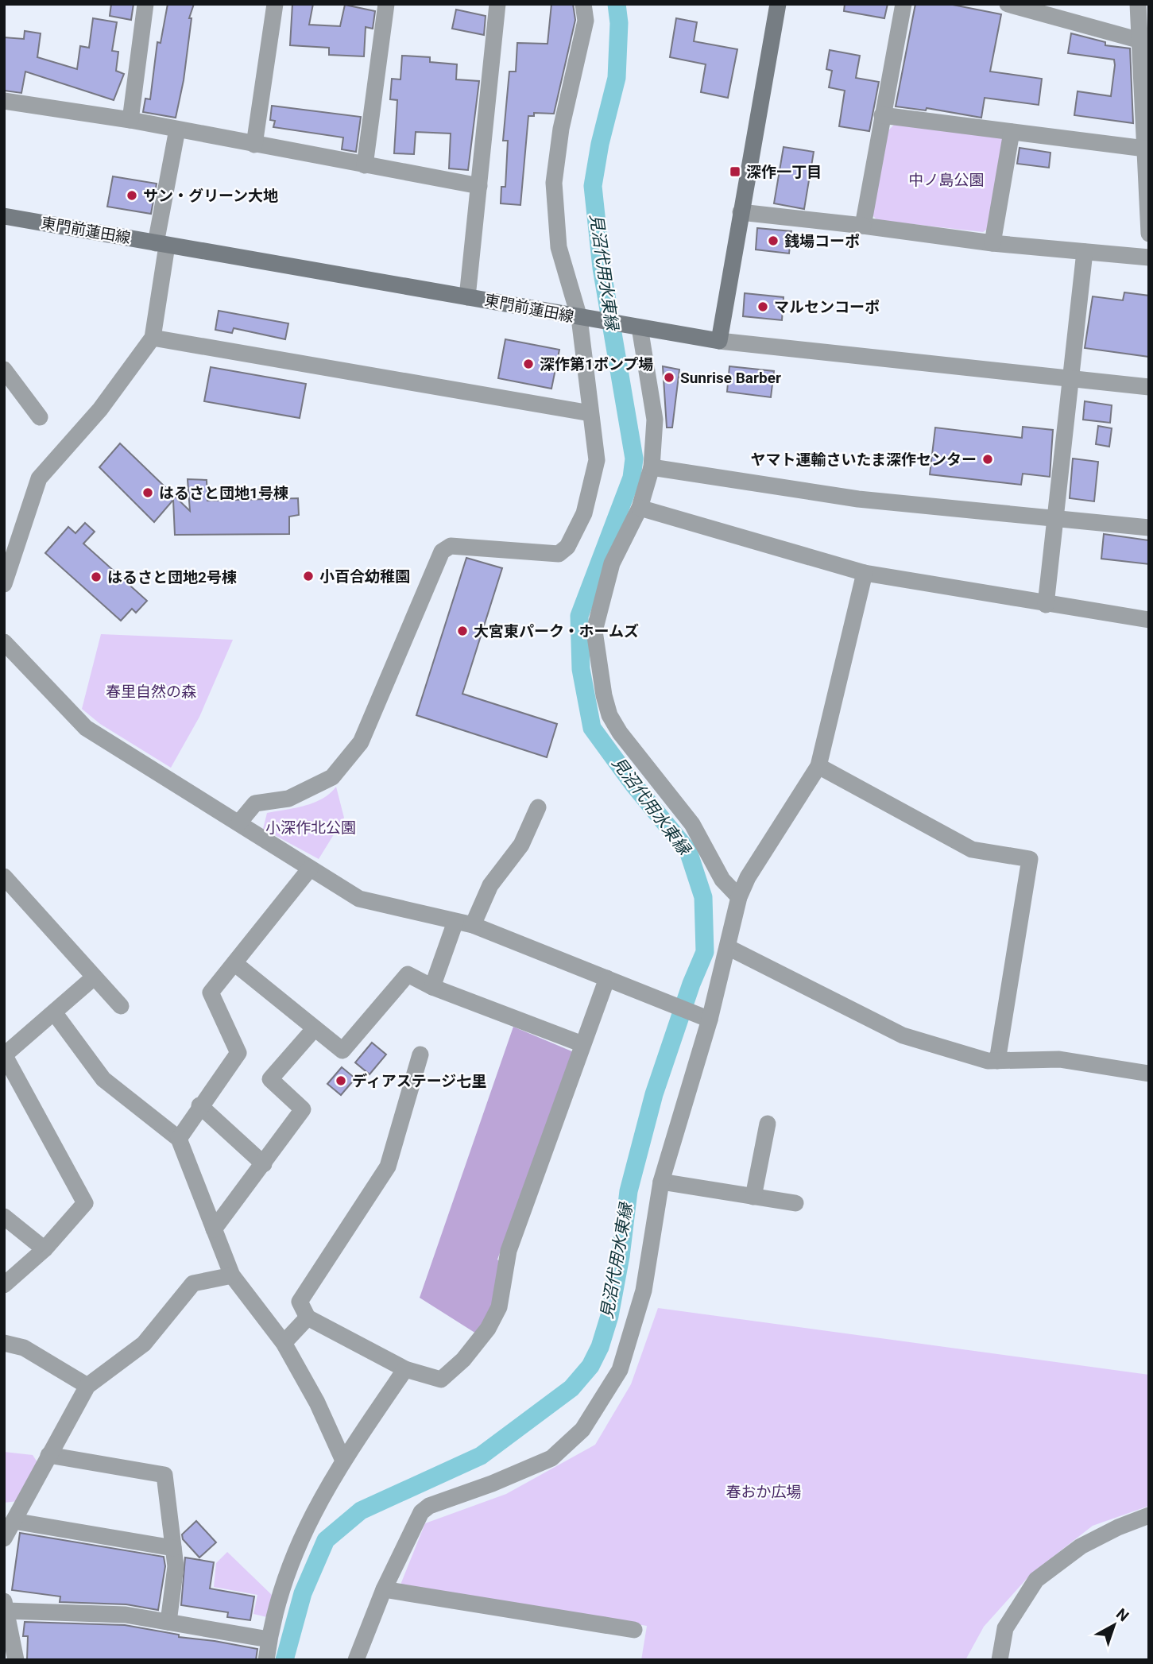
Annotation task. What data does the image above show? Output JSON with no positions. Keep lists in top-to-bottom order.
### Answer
{
  "streets": {
    "main road": ["東門前蓮田線"]
  },
  "water": ["見沼代用水東縁"],
  "parks": [
    "中ノ島公園",
    "春里自然の森",
    "小深作北公園",
    "春おか広場"
  ],
  "places": {
    "transit": ["深作一丁目"],
    "other": [
      "サン・グリーン大地",
      "銭場コーポ",
      "マルセンコーポ",
      "深作第1ポンプ場",
      "Sunrise Barber",
      "ヤマト運輸さいたま深作センター",
      "はるさと団地1号棟",
      "小百合幼稚園",
      "はるさと団地2号棟",
      "大宮東パーク・ホームズ",
      "ディアステージ七里"
    ]
  },
  "north": "top right"
}
